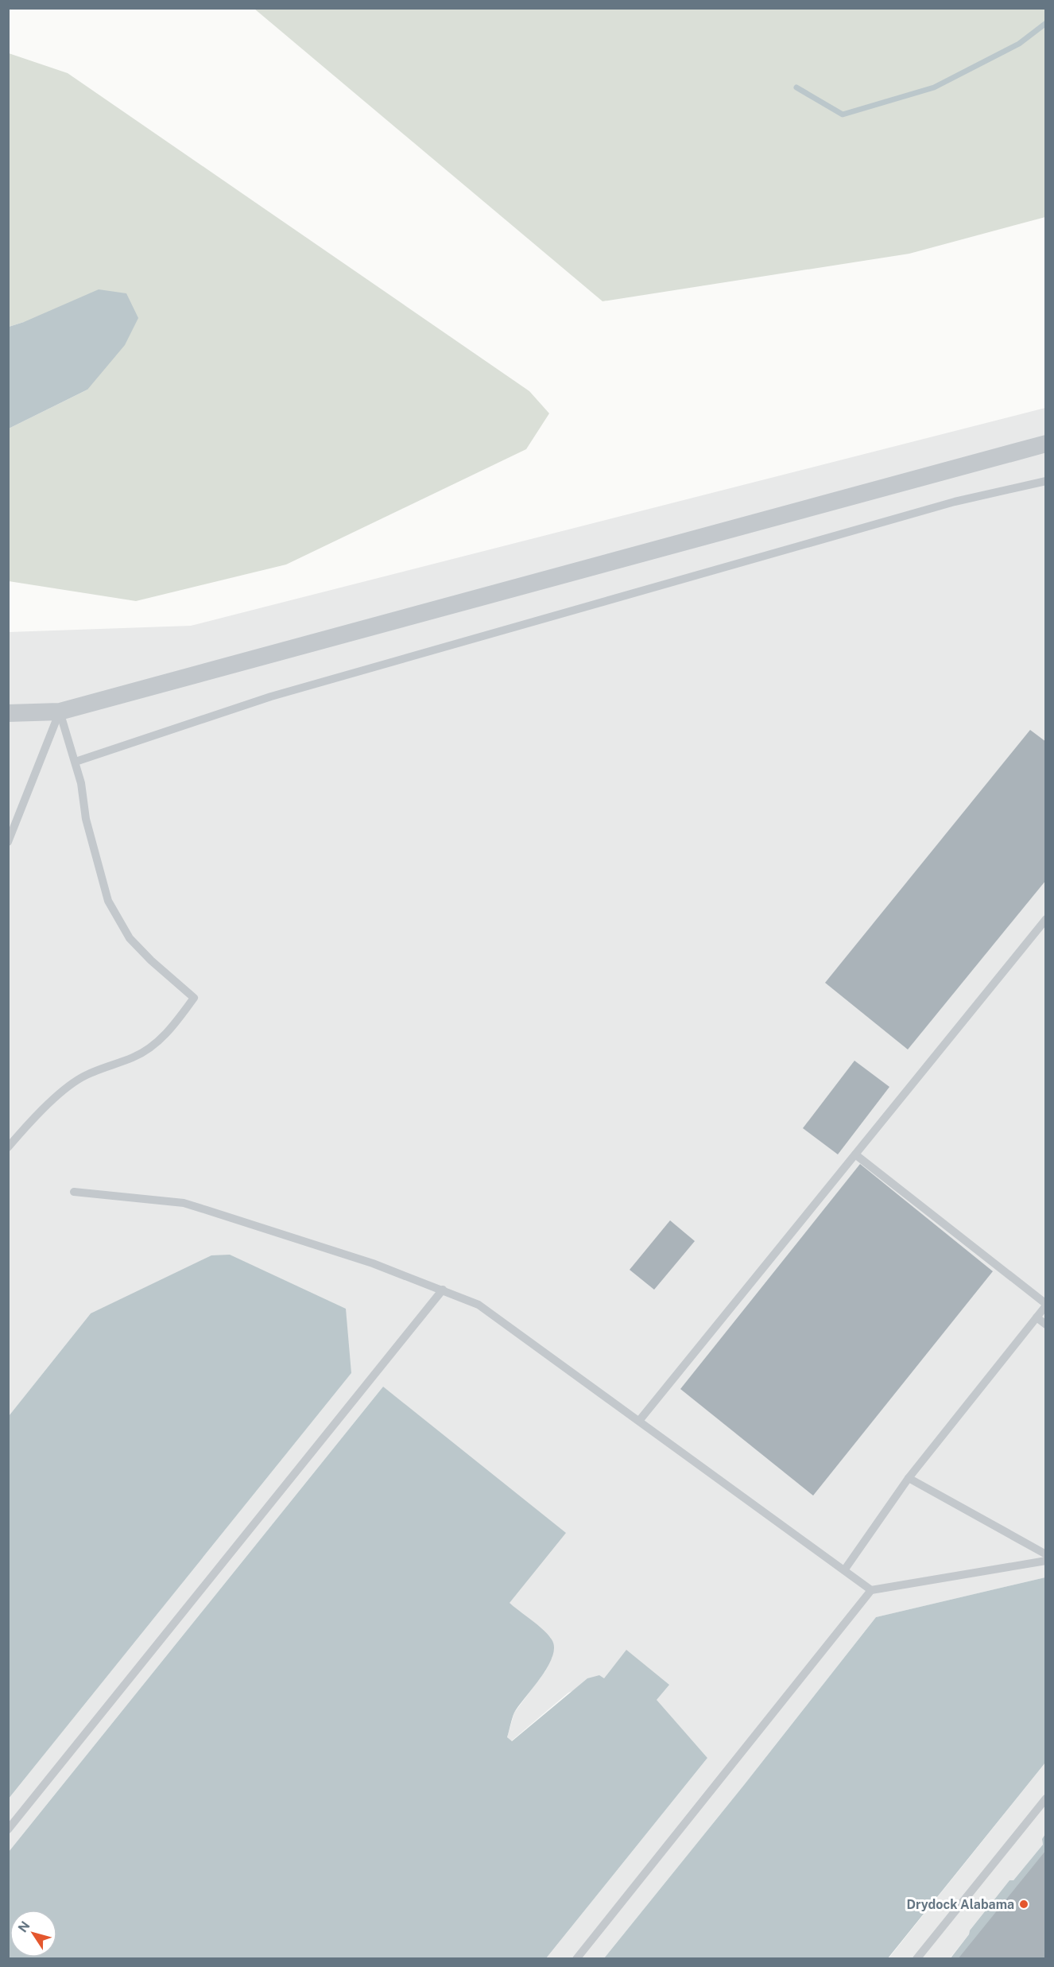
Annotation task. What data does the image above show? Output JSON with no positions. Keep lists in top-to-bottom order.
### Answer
{
  "places": ["Drydock Alabama"],
  "north": "top left"
}
